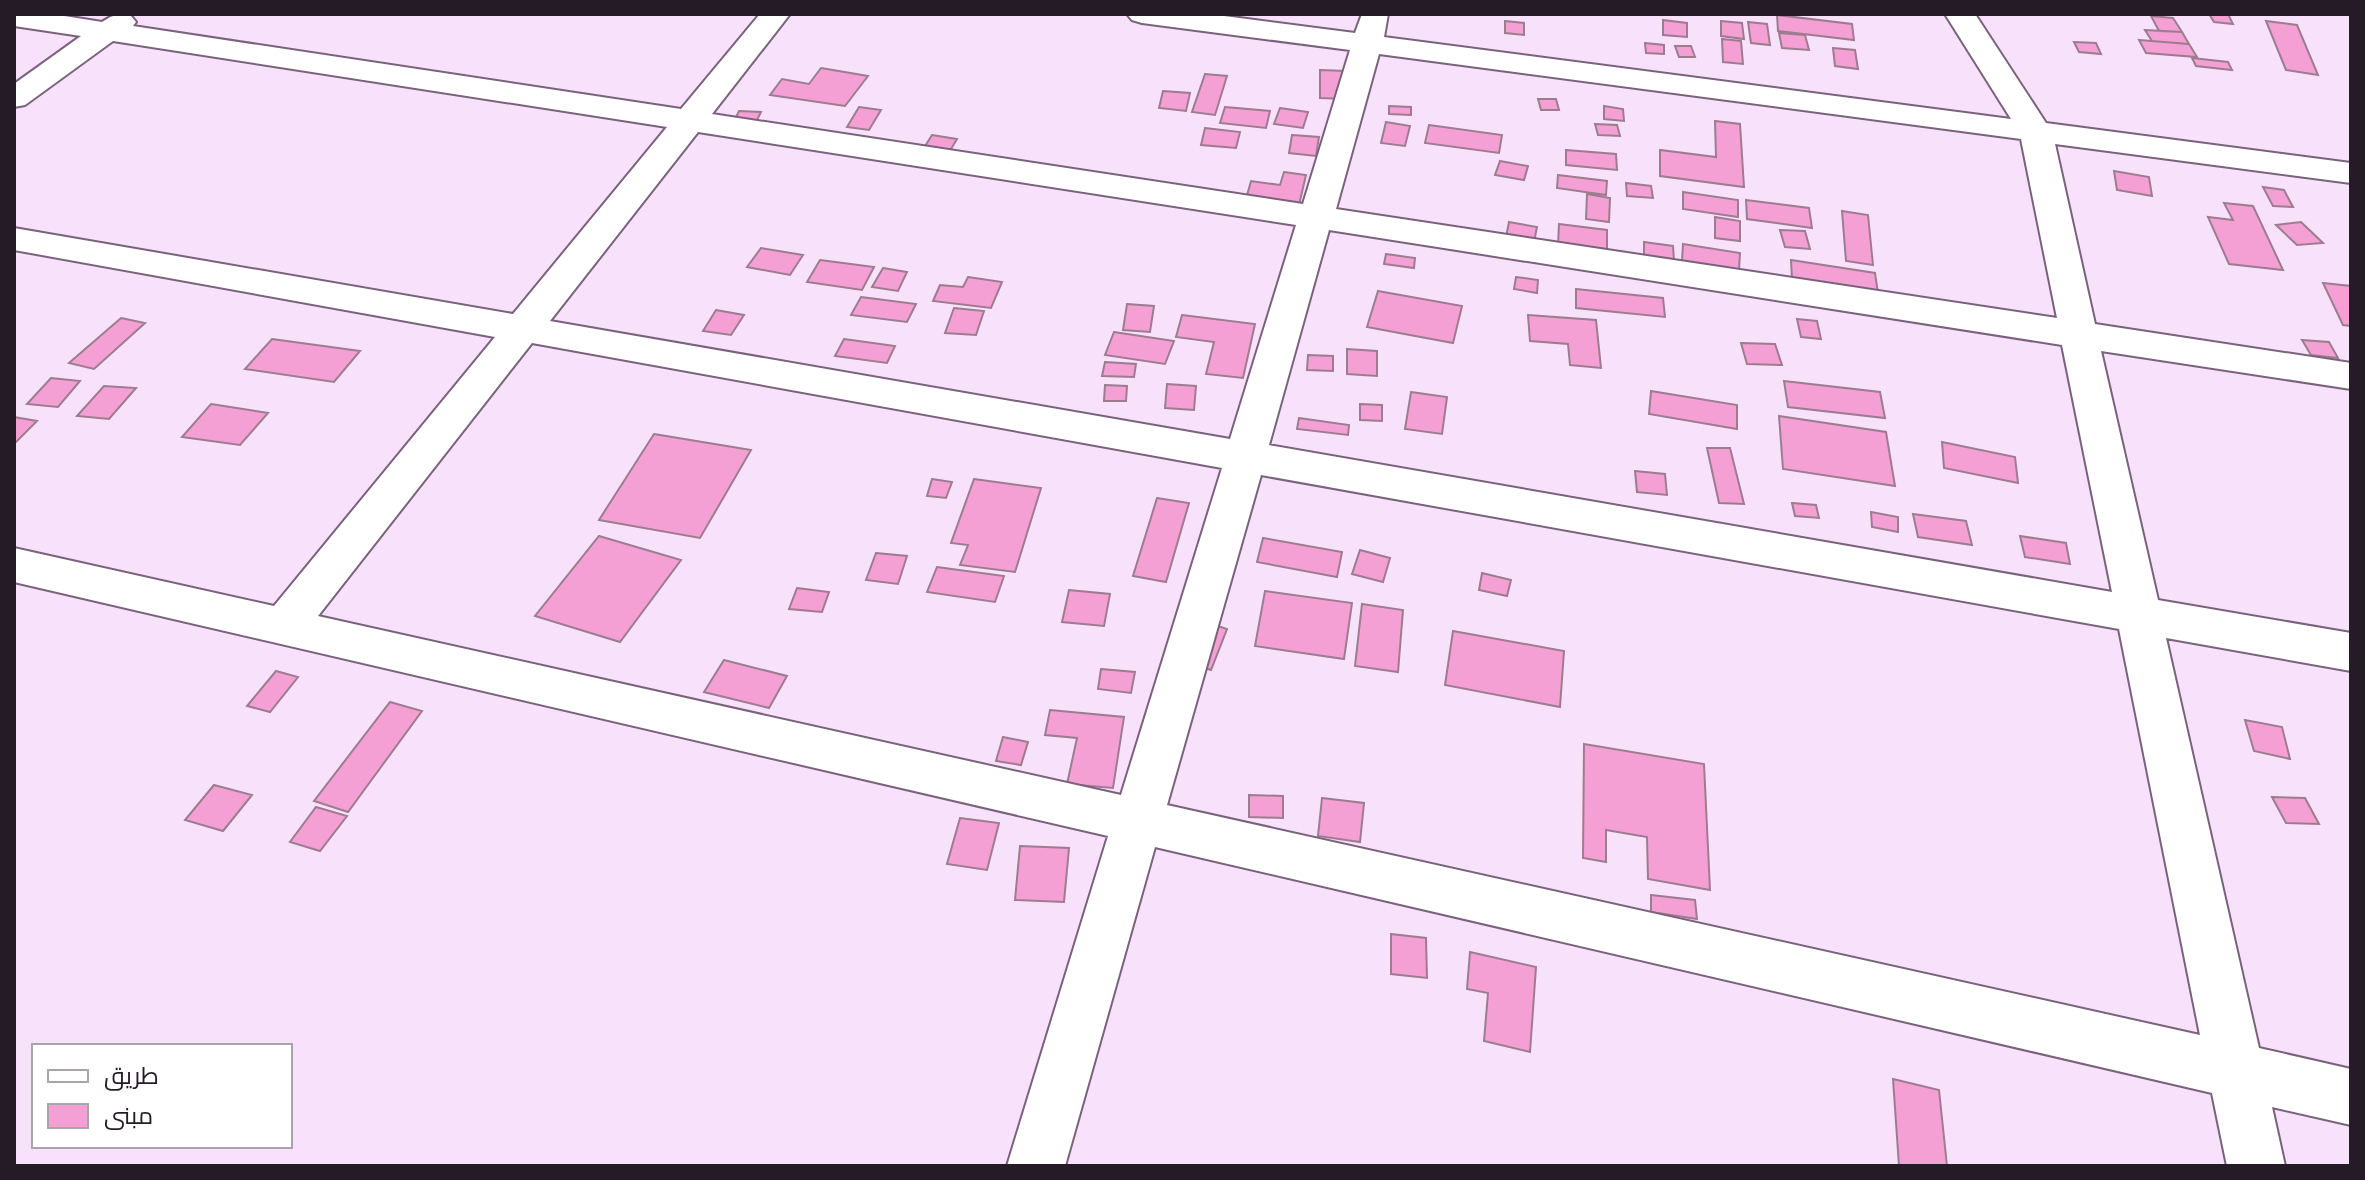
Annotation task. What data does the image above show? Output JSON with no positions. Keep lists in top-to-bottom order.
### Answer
{
  "legend": ["طريق", "مبنى"]
}
